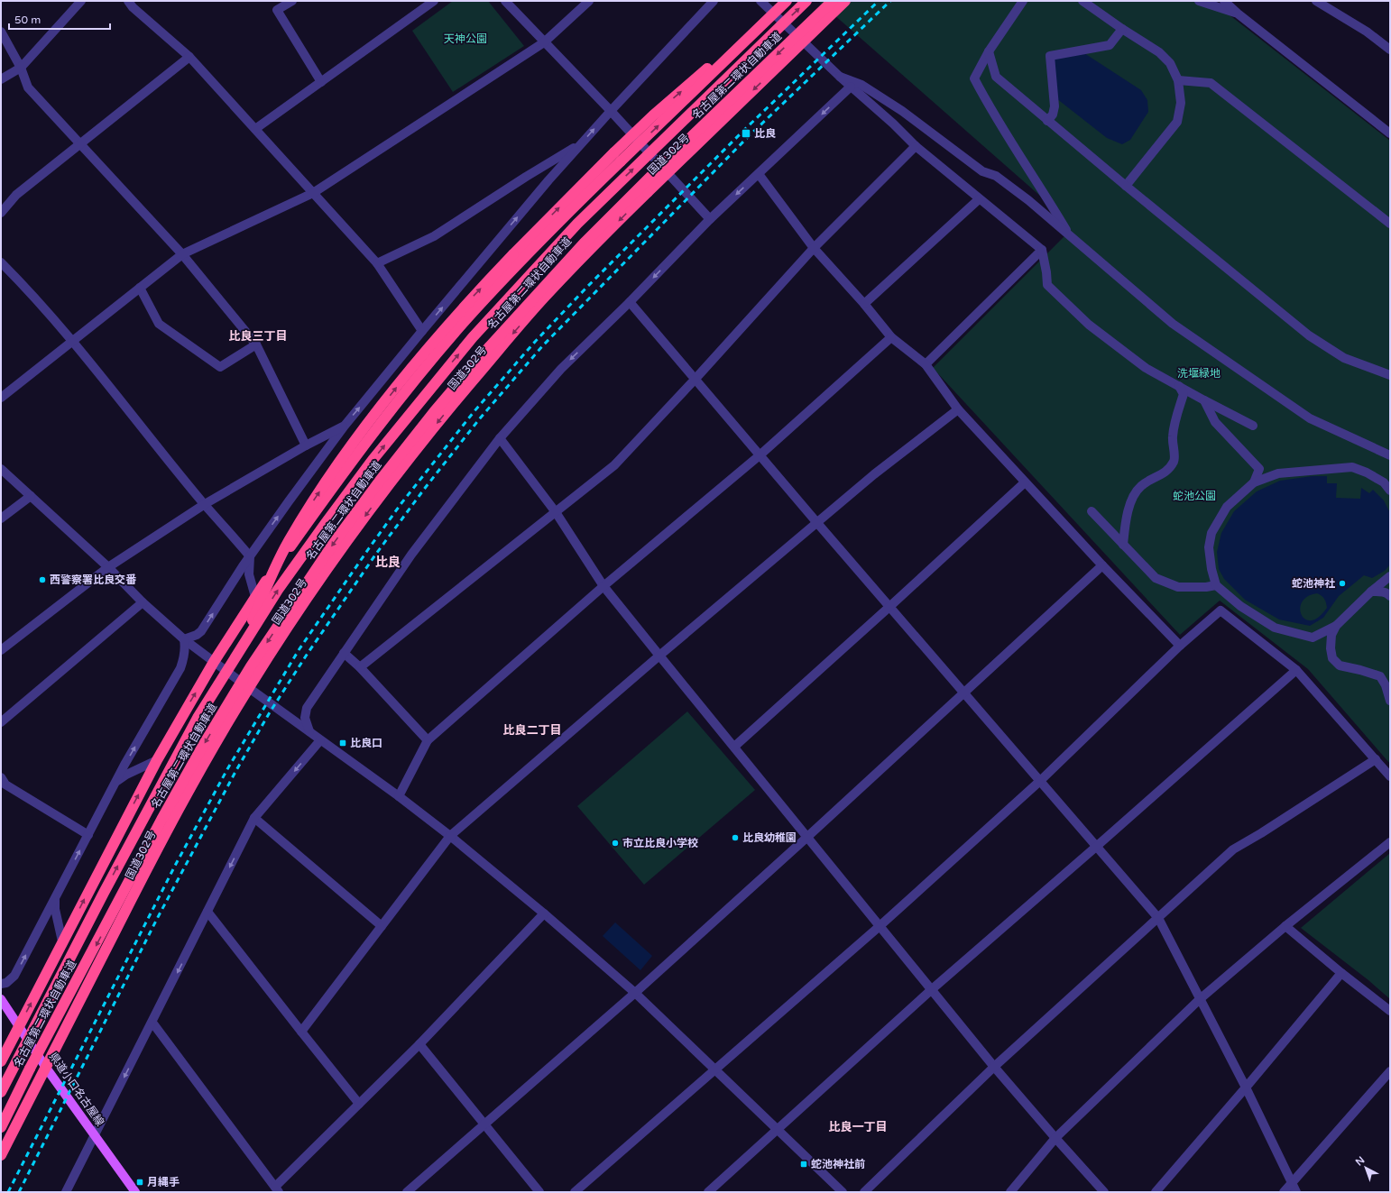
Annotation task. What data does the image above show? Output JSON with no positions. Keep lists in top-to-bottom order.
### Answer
{
  "streets": {
    "highway": ["名古屋第二環状自動車道", "国道302号"],
    "main road": ["県道小口名古屋線"]
  },
  "crossings": [
    ["国道302号", "県道小口名古屋線"]
  ],
  "districts": [
    "比良三丁目",
    "比良",
    "比良二丁目",
    "比良一丁目"
  ],
  "parks": ["天神公園", "洗堰緑地", "蛇池公園"],
  "places": {
    "transit": [
      "比良",
      "比良口",
      "蛇池神社前",
      "月縄手"
    ],
    "other": [
      "西警察署比良交番",
      "蛇池神社",
      "比良幼稚園",
      "市立比良小学校"
    ]
  },
  "scale_bar": "50 m",
  "north": "top left"
}
